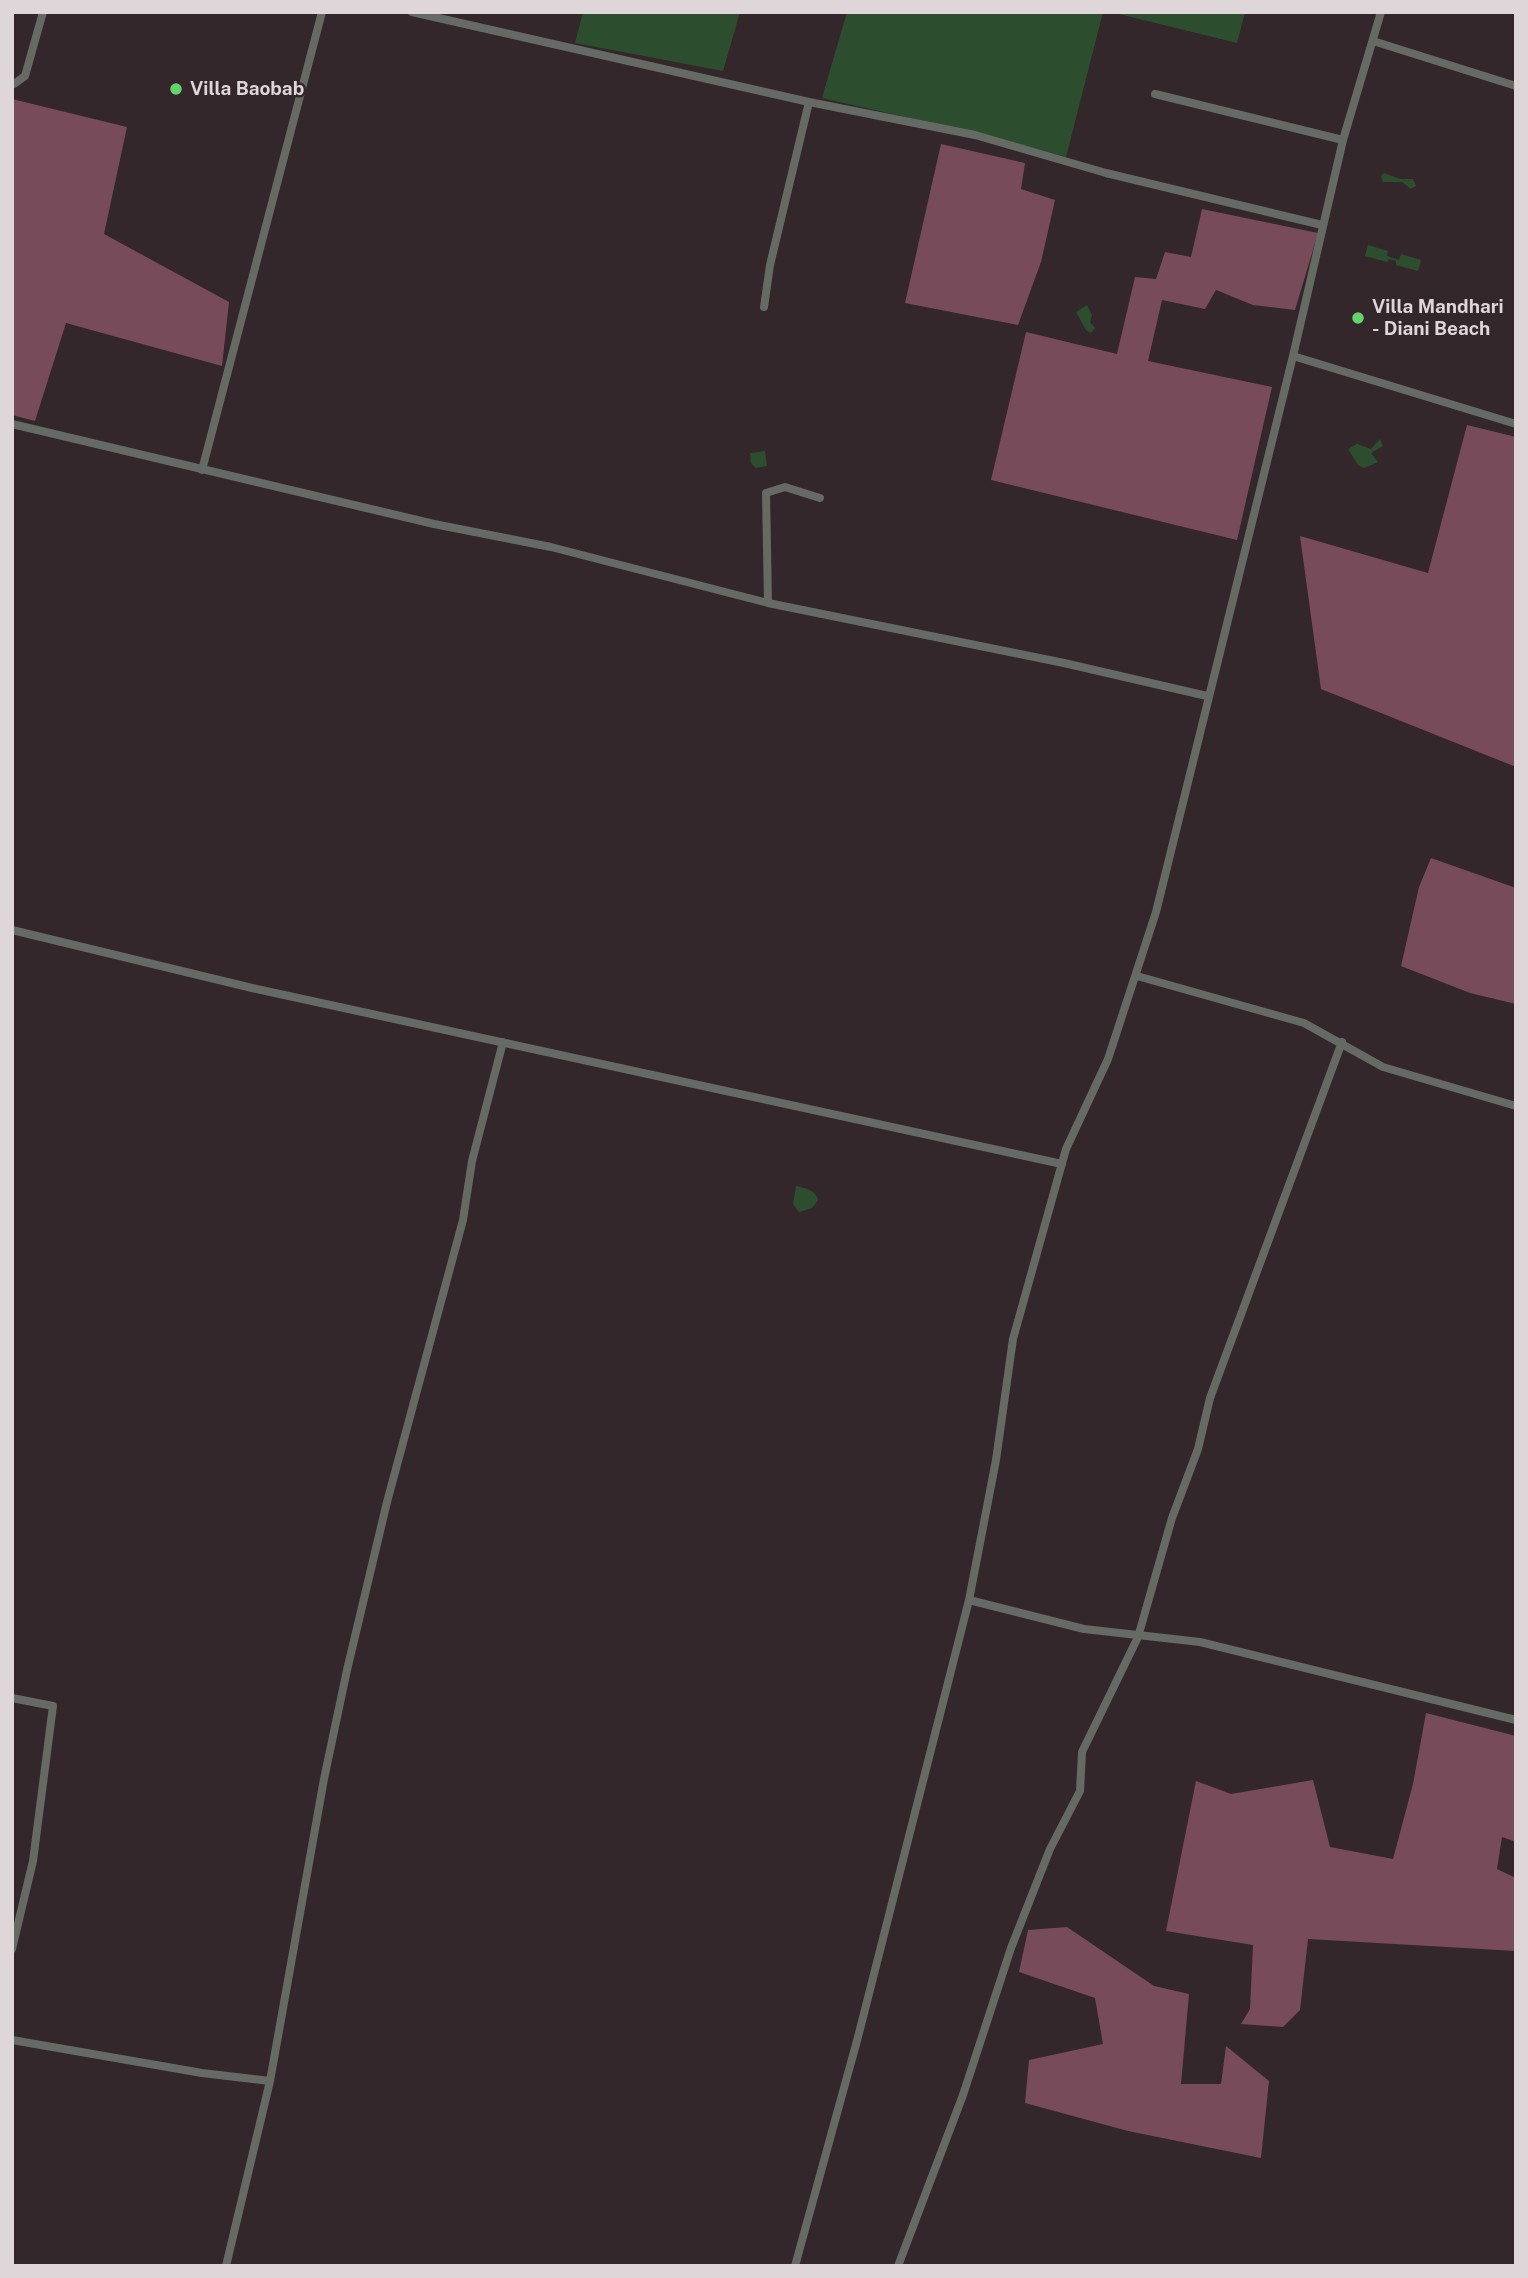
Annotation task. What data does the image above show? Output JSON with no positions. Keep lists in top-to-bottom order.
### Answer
{
  "places": ["Villa Baobab", "Villa Mandhari - Diani Beach"]
}
